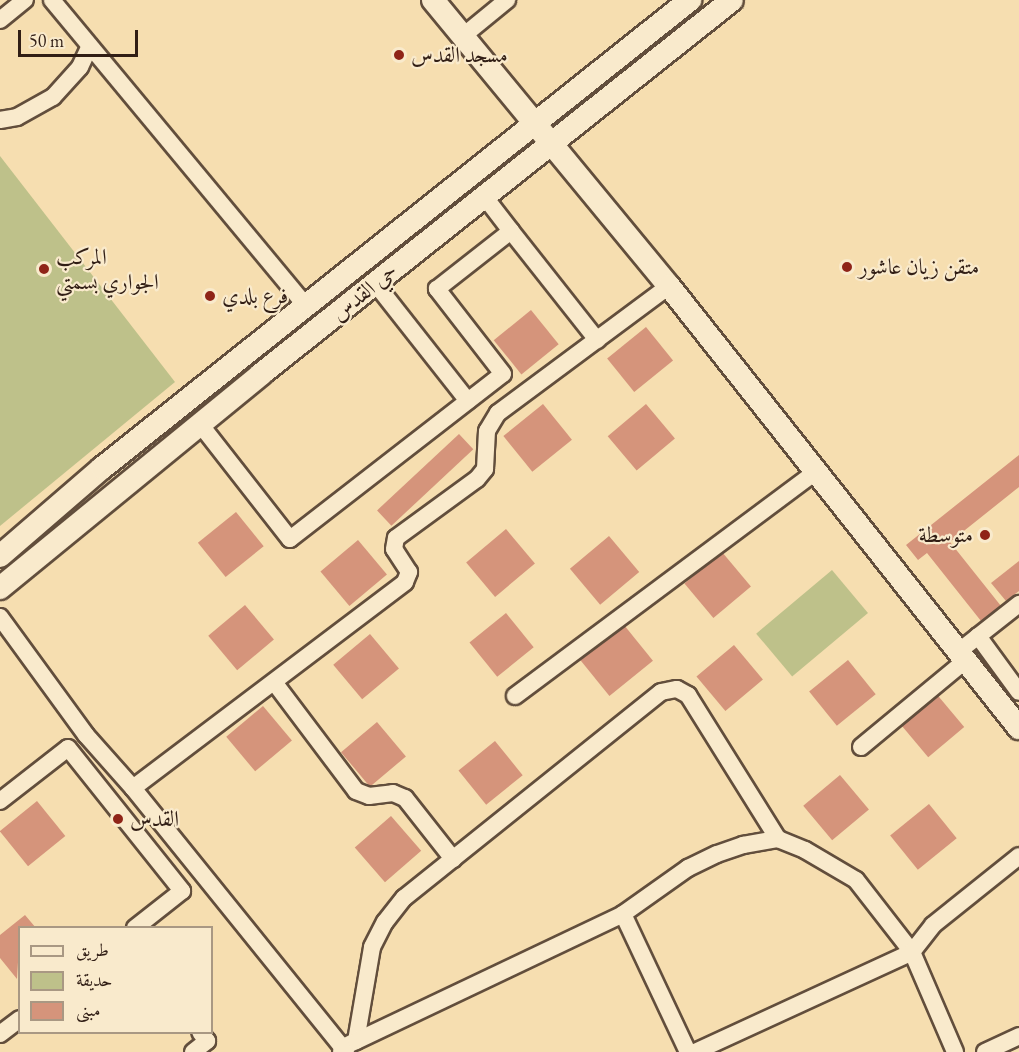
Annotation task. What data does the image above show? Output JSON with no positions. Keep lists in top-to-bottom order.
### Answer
{
  "streets": {
    "street": ["حي القدس"]
  },
  "places": [
    "مسجد القدس",
    "متقن زيان عاشور",
    "المركب الجواري بسمتي",
    "فرع بلدي",
    "متوسطة",
    "القدس"
  ],
  "legend": ["طريق", "حديقة", "مبنى"],
  "scale_bar": "50 m"
}
